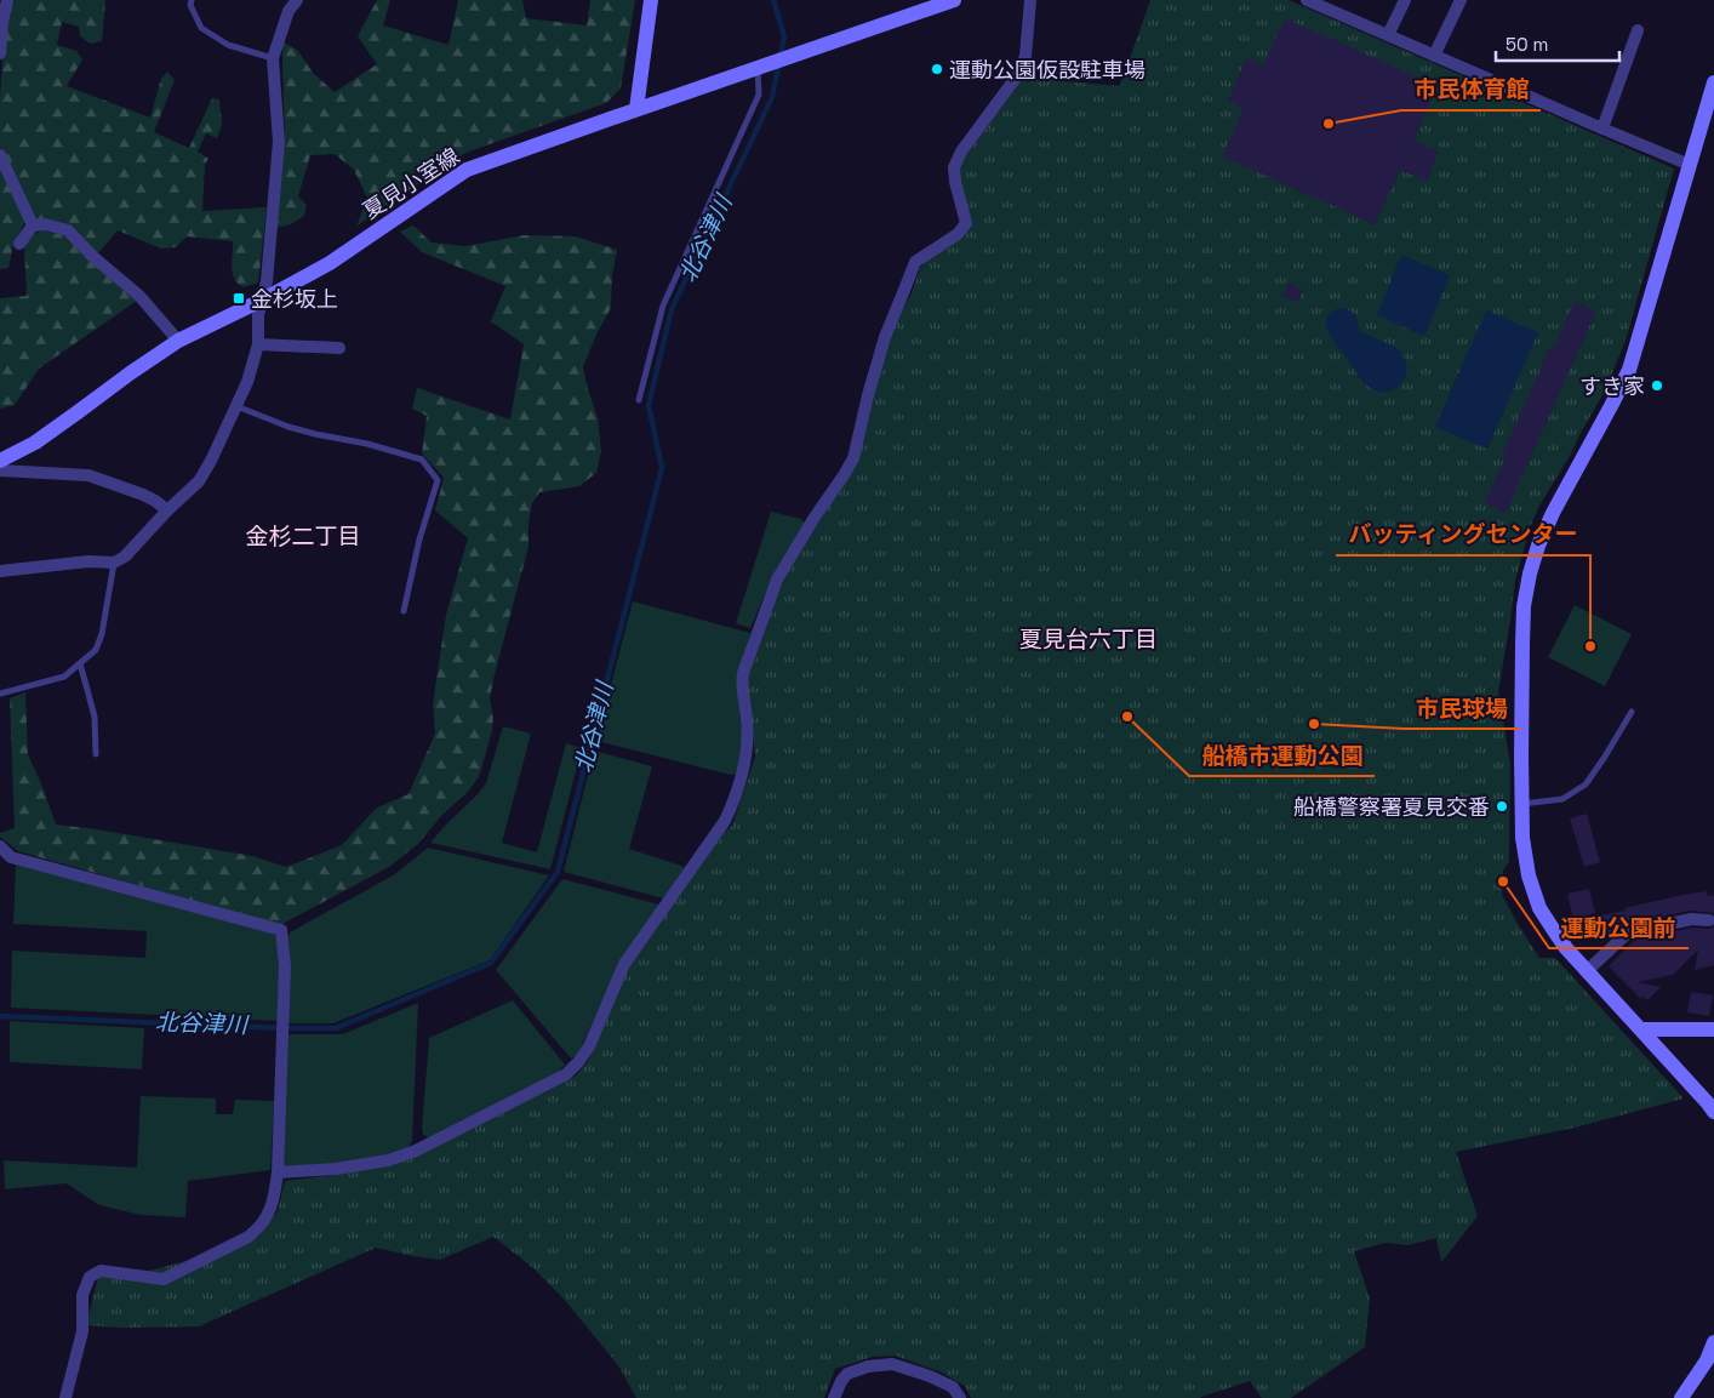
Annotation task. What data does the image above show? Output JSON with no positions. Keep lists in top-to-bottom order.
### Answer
{
  "streets": {
    "street": ["夏見小室線"]
  },
  "districts": ["金杉二丁目", "夏見台六丁目"],
  "water": ["北谷津川"],
  "places": {
    "other": [
      "運動公園仮設駐車場",
      "市民体育館",
      "すき家",
      "バッティングセンター",
      "船橋市運動公園",
      "市民球場",
      "船橋警察署夏見交番",
      "運動公園前"
    ],
    "transit": ["金杉坂上"]
  },
  "scale_bar": "50 m"
}
